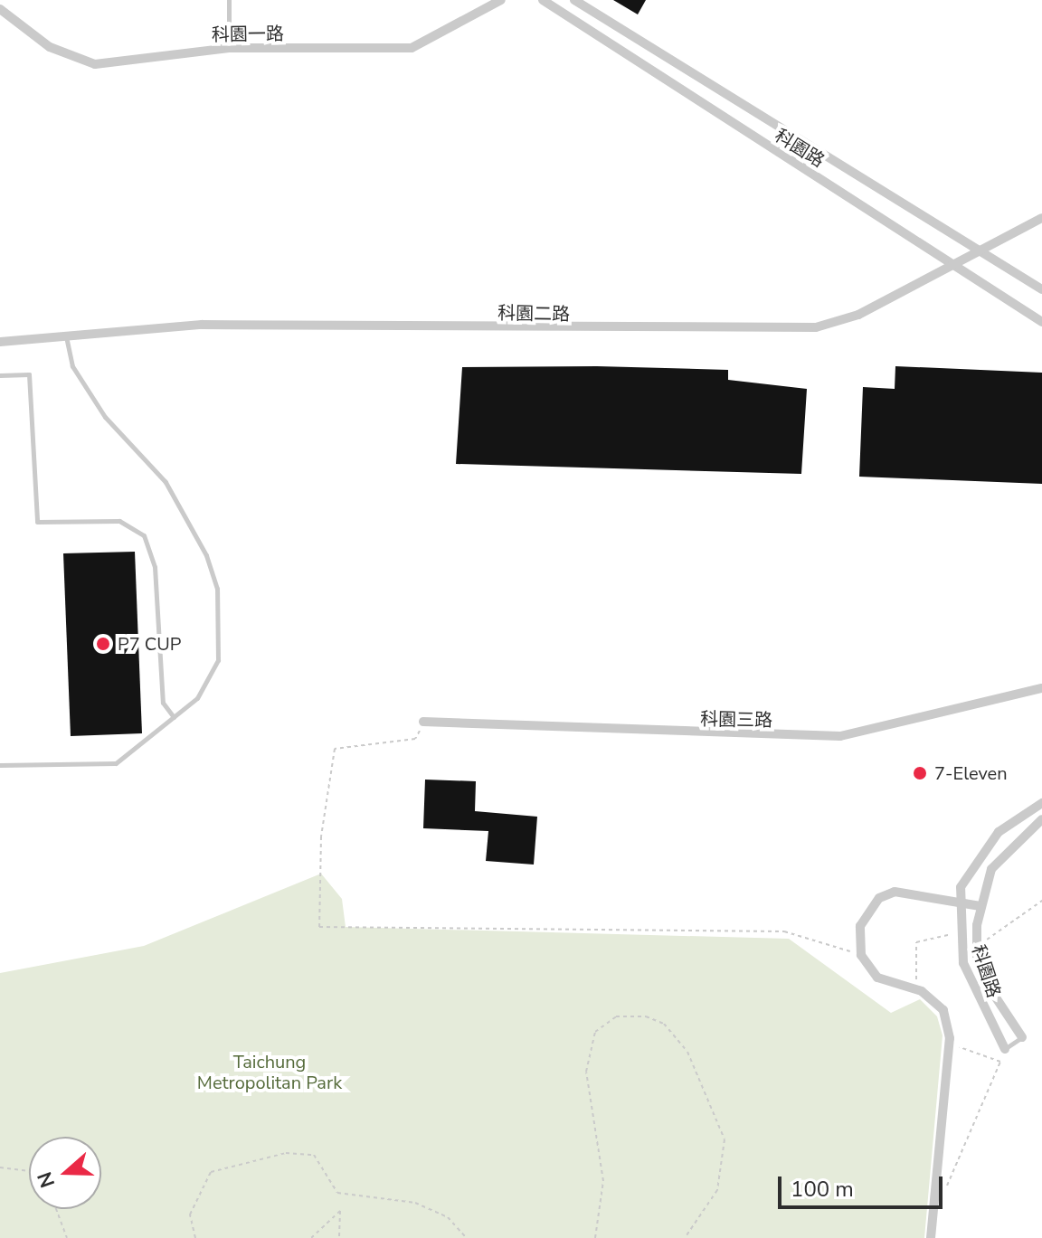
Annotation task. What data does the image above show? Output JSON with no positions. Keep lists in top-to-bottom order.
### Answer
{
  "streets": {
    "street": [
      "科園一路",
      "科園路",
      "科園二路",
      "科園三路"
    ]
  },
  "crossings": [
    ["科園路", "科園二路"]
  ],
  "parks": ["Taichung Metropolitan Park"],
  "places": ["P7 CUP", "7-Eleven"],
  "scale_bar": "100 m",
  "north": "left"
}
